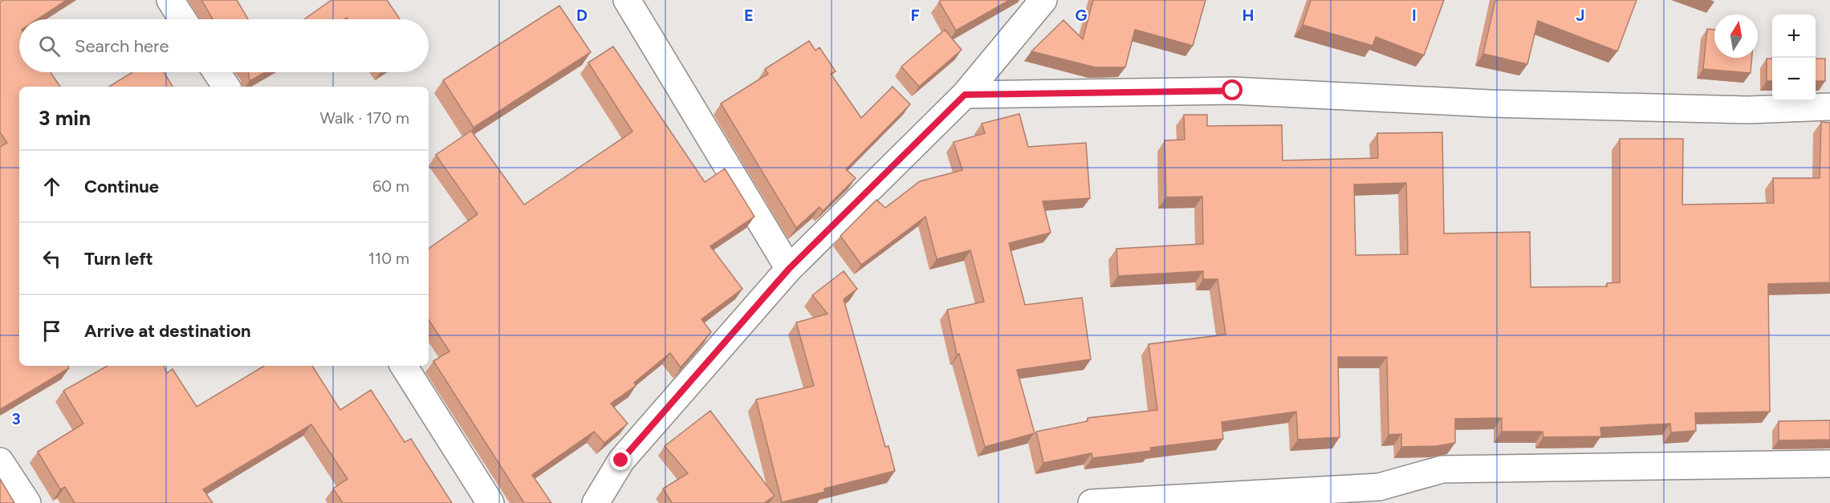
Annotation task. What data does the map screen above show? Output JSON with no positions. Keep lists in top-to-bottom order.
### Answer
{
  "north": "top",
  "page": {
    "map_buttons": ["+", "−"],
    "search": "Search here",
    "heading": ["3 min", "Walk · 170 m"],
    "list": [
      ["Continue", "60 m"],
      ["Turn left", "110 m"],
      "Arrive at destination"
    ]
  },
  "grid": {
    "columns": [
      "D",
      "E",
      "F",
      "G",
      "H",
      "I",
      "J"
    ],
    "rows": ["3"]
  }
}
